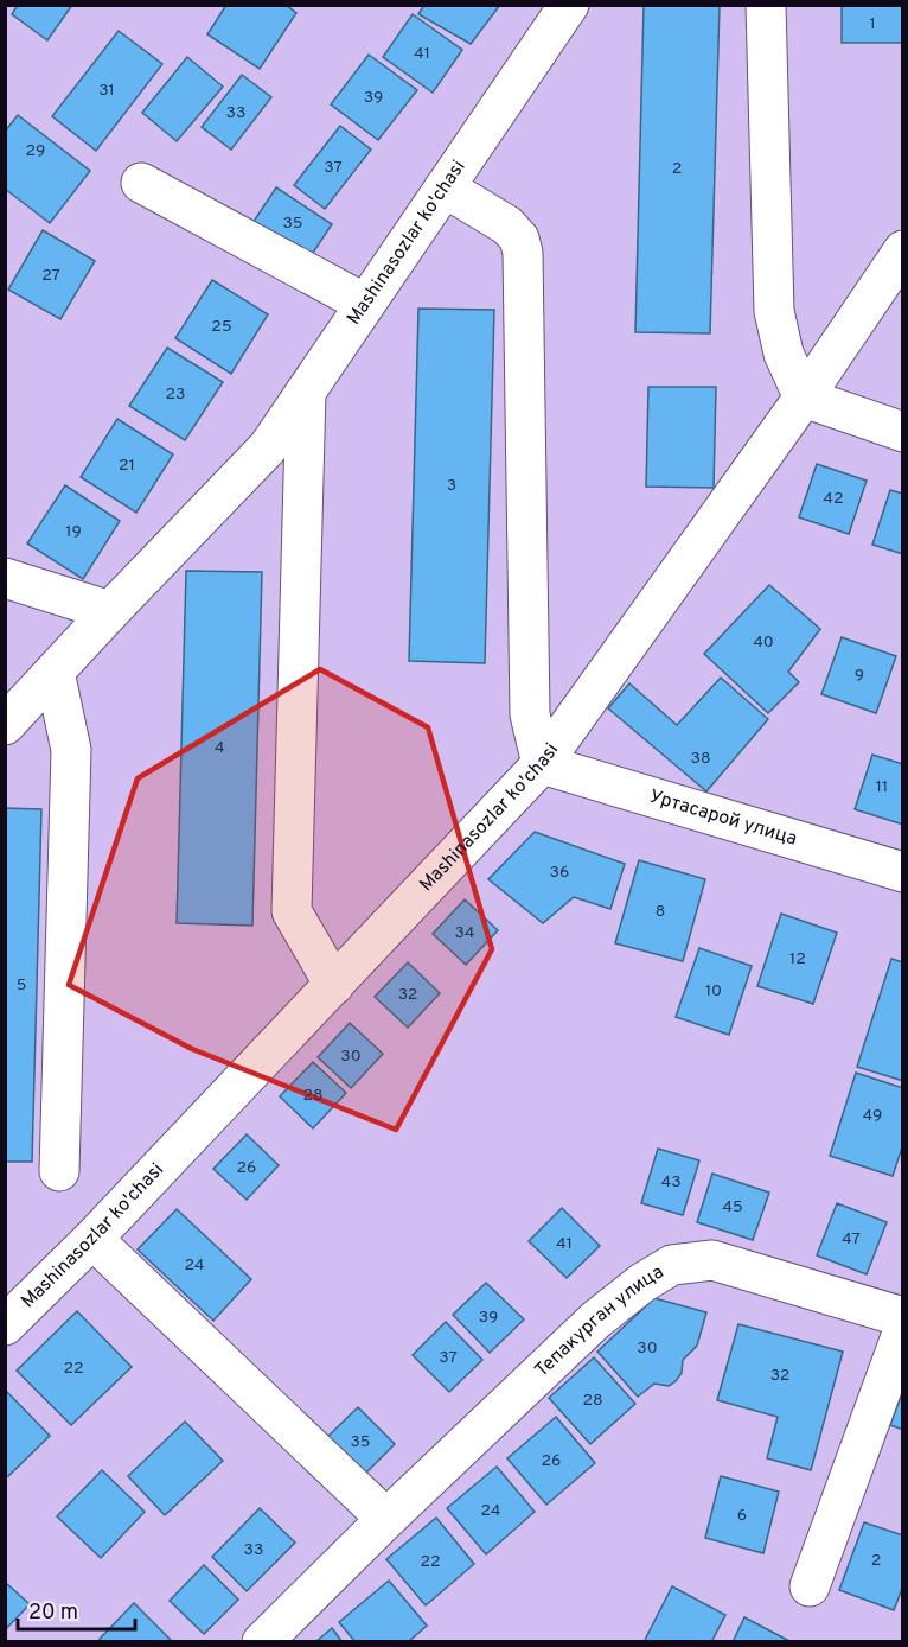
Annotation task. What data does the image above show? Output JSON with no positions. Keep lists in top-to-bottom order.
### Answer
{
  "streets": {
    "street": ["Mashinasozlar ko'chasi", "Уртасарой улица", "Тепакурган улица"]
  },
  "crossings": [
    ["Mashinasozlar ko'chasi", "Уртасарой улица"]
  ],
  "house_numbers": [
    "1",
    "41",
    "31",
    "39",
    "33",
    "29",
    "37",
    "2",
    "35",
    "27",
    "25",
    "23",
    "21",
    "3",
    "42",
    "19",
    "40",
    "9",
    "4",
    "38",
    "11",
    "36",
    "8",
    "34",
    "12",
    "5",
    "10",
    "32",
    "30",
    "28",
    "49",
    "26",
    "43",
    "45",
    "47",
    "41",
    "24",
    "39",
    "30",
    "37",
    "22",
    "32",
    "28",
    "35",
    "26",
    "24",
    "6",
    "33",
    "2",
    "22"
  ],
  "scale_bar": "20 m"
}
